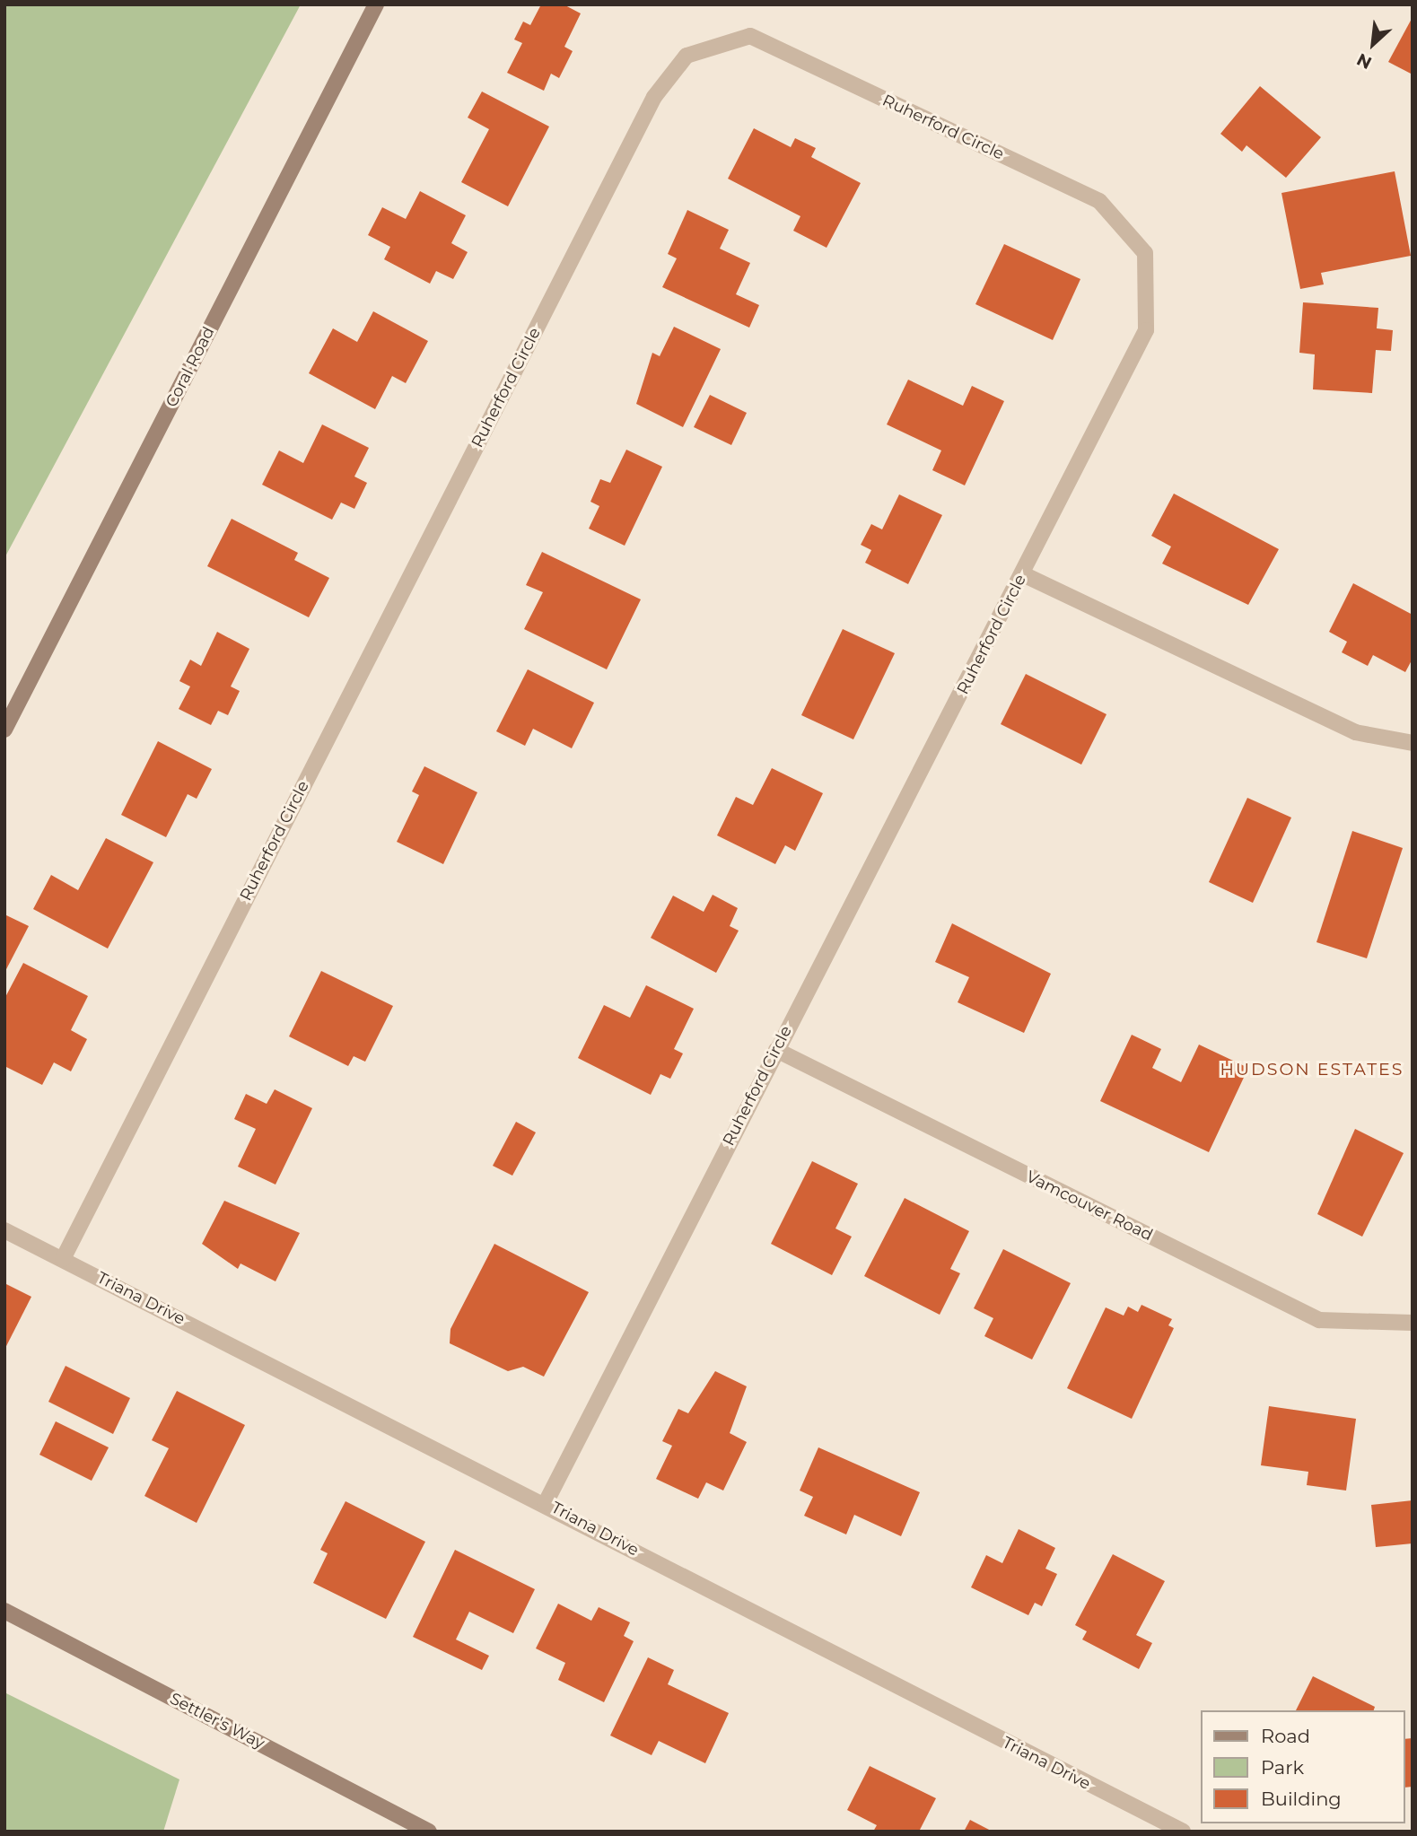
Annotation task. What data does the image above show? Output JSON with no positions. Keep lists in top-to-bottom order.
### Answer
{
  "streets": {
    "main road": ["Coral Road", "Settler's Way"],
    "street": ["Ruherford Circle", "Vamcouver Road", "Triana Drive"]
  },
  "crossings": [
    ["Ruherford Circle", "Vamcouver Road"],
    ["Ruherford Circle", "Triana Drive"]
  ],
  "districts": ["HUDSON ESTATES"],
  "legend": ["Road", "Park", "Building"],
  "north": "bottom left"
}
